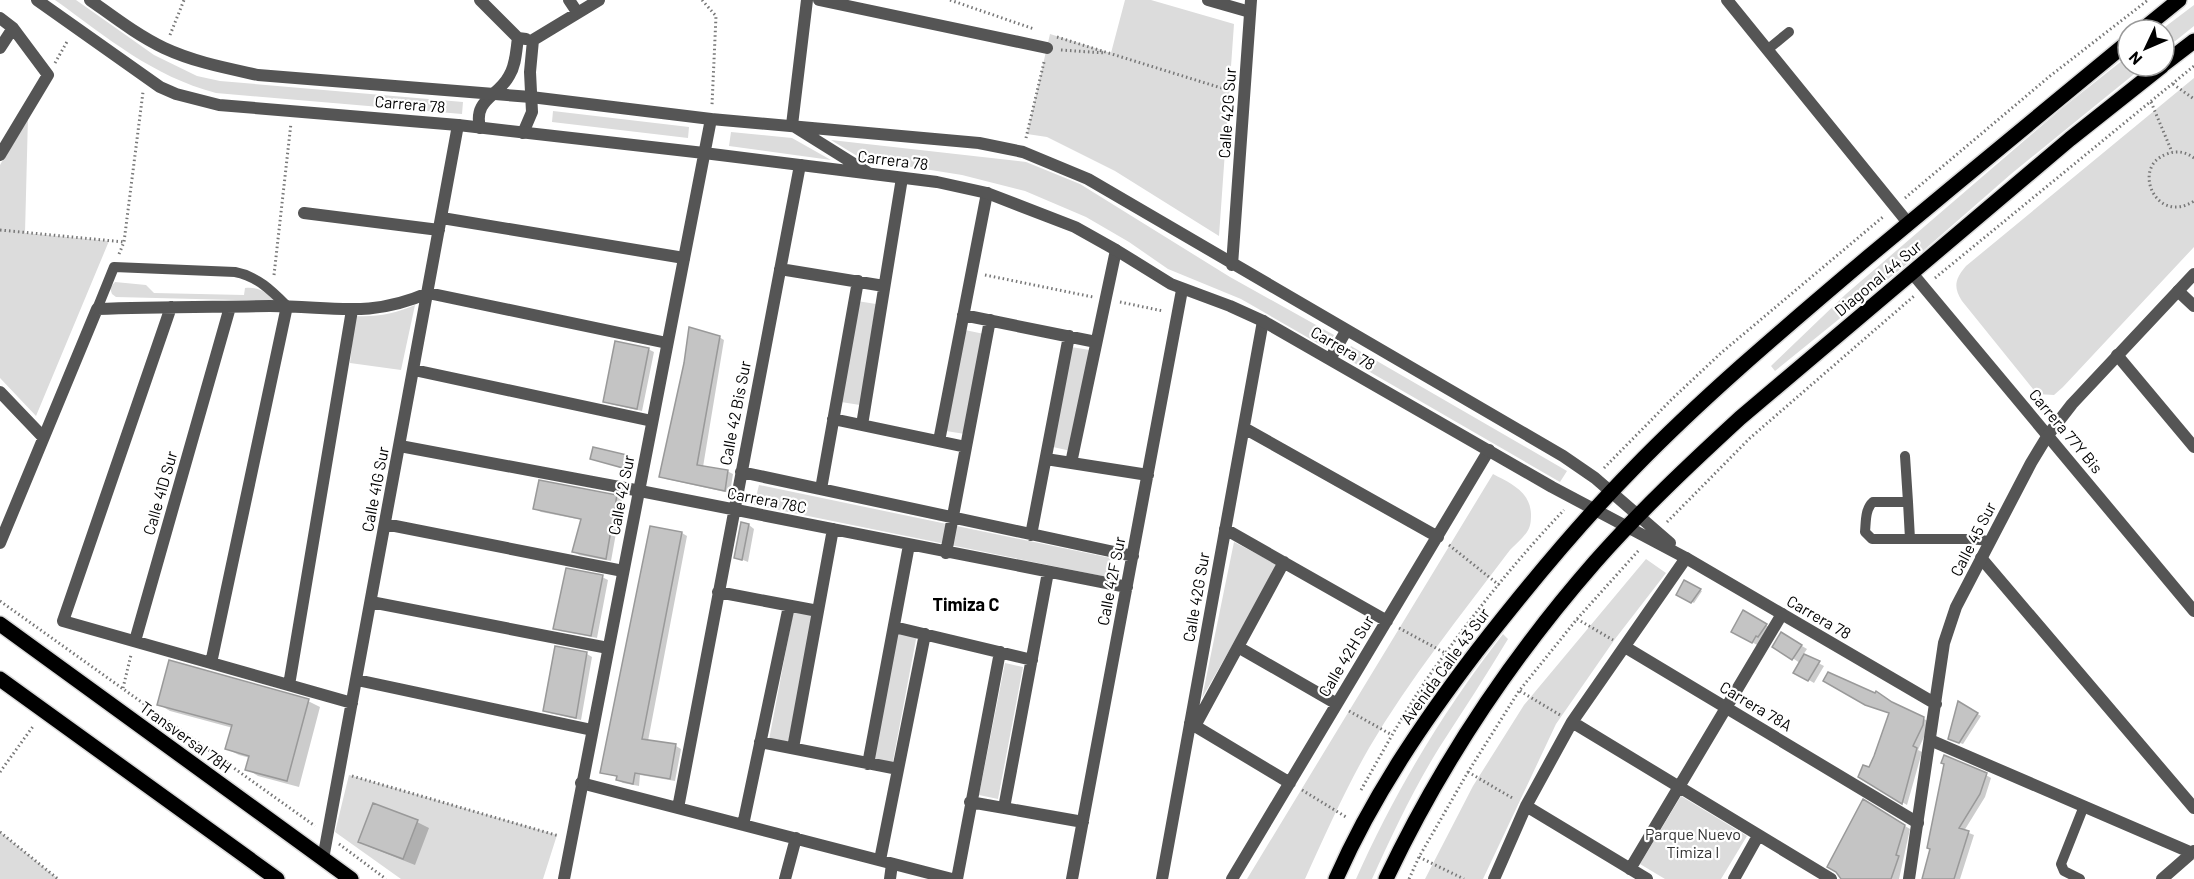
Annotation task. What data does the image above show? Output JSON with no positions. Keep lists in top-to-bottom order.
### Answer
{
  "streets": {
    "main road": ["Diagonal 44 Sur", "Avenida Calle 43 Sur", "Transversal 78H"],
    "street": [
      "Carrera 78",
      "Calle 42G Sur",
      "Calle 42 Bis Sur",
      "Carrera 77Y Bis",
      "Calle 41G Sur",
      "Calle 41D Sur",
      "Calle 42 Sur",
      "Carrera 78C",
      "Calle 45 Sur",
      "Calle 42F Sur",
      "Calle 42H Sur",
      "Carrera 78A"
    ]
  },
  "crossings": [
    ["Carrera 78", "Calle 42G Sur"],
    ["Carrera 78", "Diagonal 44 Sur"],
    ["Carrera 78", "Calle 42 Bis Sur"],
    ["Carrera 78", "Calle 41G Sur"],
    ["Carrera 78", "Calle 42 Sur"],
    ["Carrera 78", "Calle 45 Sur"],
    ["Carrera 78", "Calle 42F Sur"],
    ["Carrera 78", "Calle 42H Sur"],
    ["Carrera 78", "Avenida Calle 43 Sur"],
    ["Diagonal 44 Sur", "Carrera 77Y Bis"],
    ["Diagonal 44 Sur", "Avenida Calle 43 Sur"],
    ["Calle 42 Bis Sur", "Carrera 78C"],
    ["Carrera 77Y Bis", "Calle 45 Sur"],
    ["Calle 41G Sur", "Carrera 78C"],
    ["Calle 41G Sur", "Transversal 78H"],
    ["Calle 42 Sur", "Carrera 78C"],
    ["Carrera 78C", "Calle 42F Sur"],
    ["Calle 45 Sur", "Carrera 78A"]
  ],
  "districts": ["Timiza C"],
  "parks": ["Parque Nuevo Timiza I"],
  "north": "bottom left"
}
